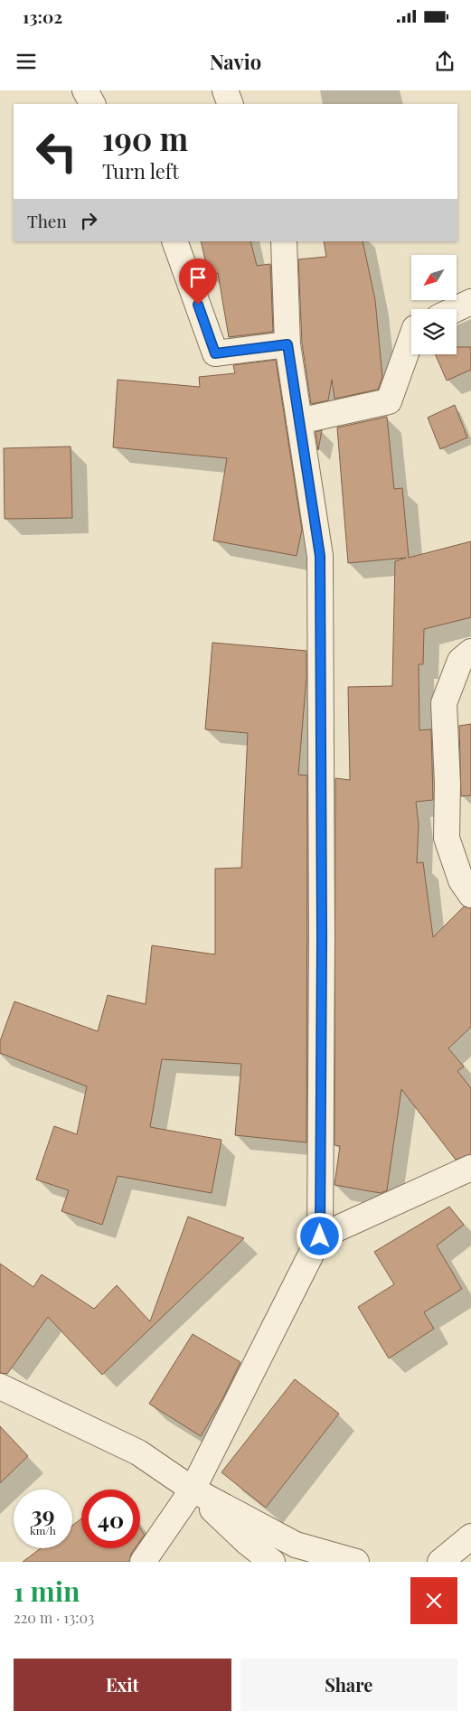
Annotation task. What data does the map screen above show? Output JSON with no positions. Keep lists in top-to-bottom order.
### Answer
{
  "north": "bottom left",
  "page": {
    "status": "13:02",
    "header": "Navio",
    "turn": ["190 m", "Turn left"],
    "then": "Then",
    "speed": "39 km/h",
    "limit": "40",
    "heading": ["1 min", "220 m · 13:03"],
    "buttons": ["Exit", "Share"]
  }
}
